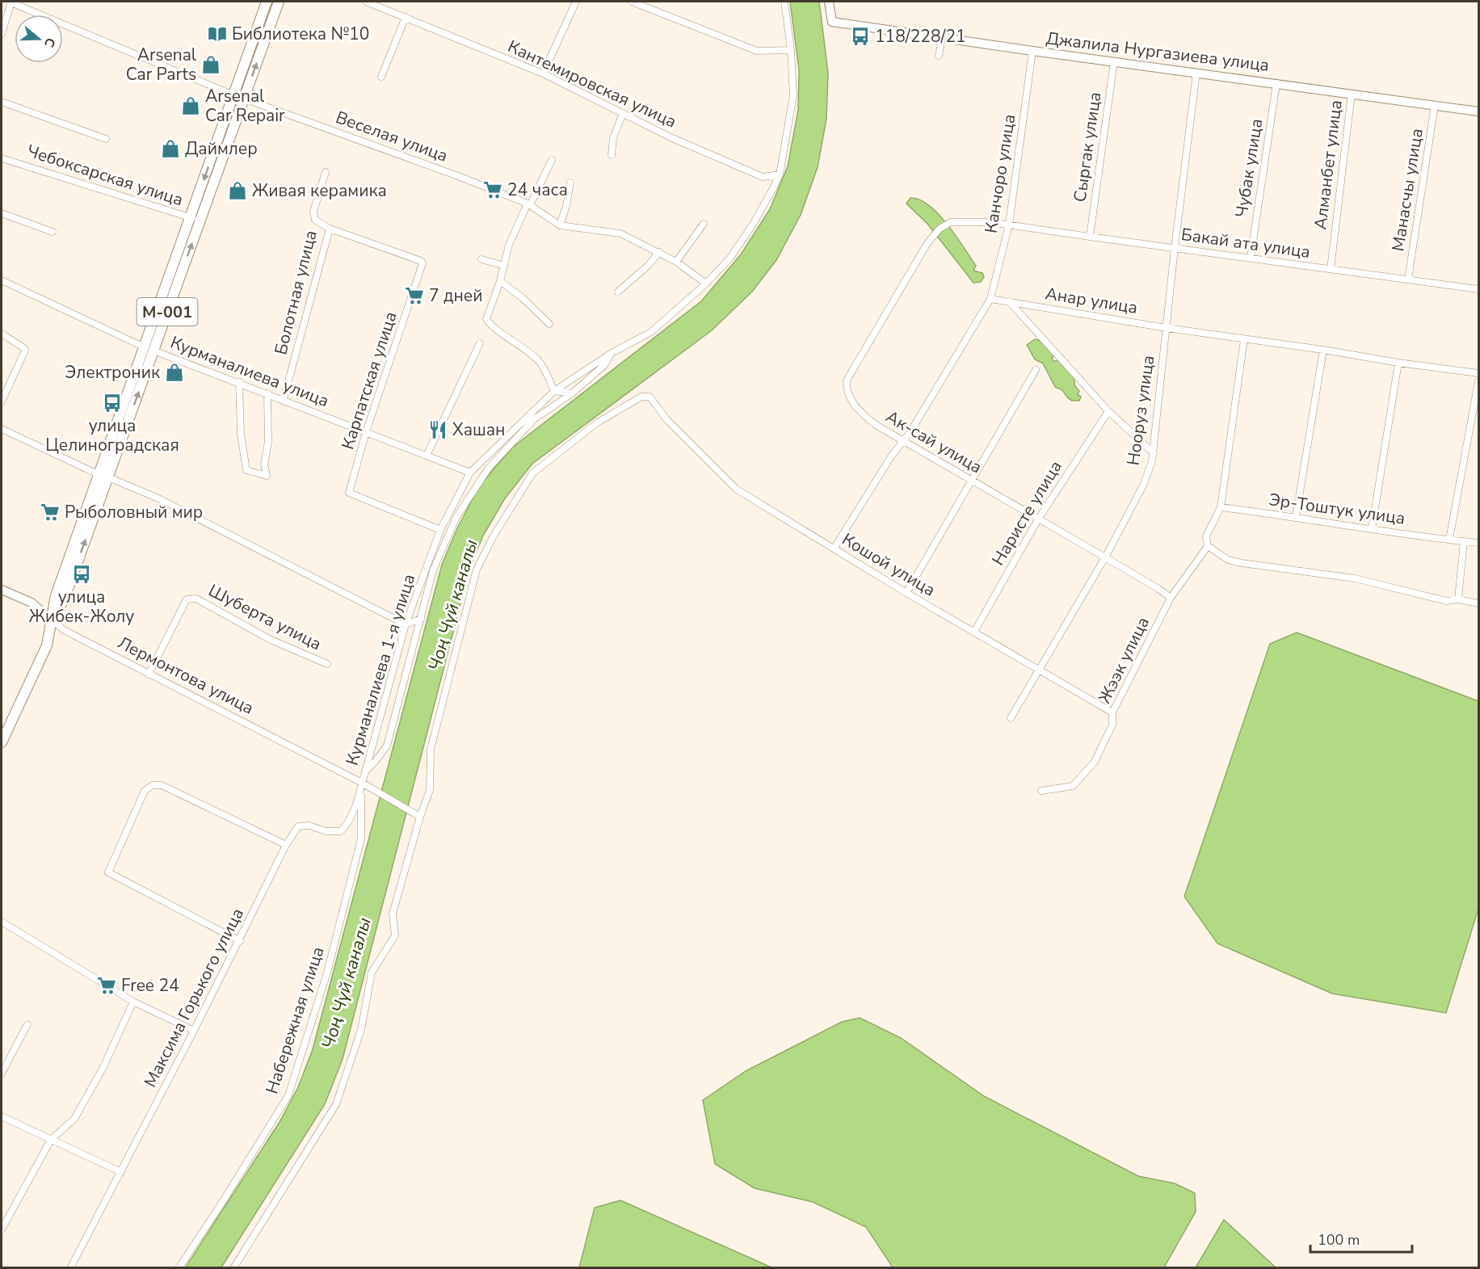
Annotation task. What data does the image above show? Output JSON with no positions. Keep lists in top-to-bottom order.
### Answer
{
  "streets": {
    "main road": ["М-001"],
    "street": [
      "Джалила Нургазиева улица",
      "Кантемировская улица",
      "Веселая улица",
      "Сыргак улица",
      "Алманбет улица",
      "Чубак улица",
      "Канчоро улица",
      "Чебоксарская улица",
      "Манасчы улица",
      "Бакай ата улица",
      "Болотная улица",
      "Анар улица",
      "Курманалиева улица",
      "Карпатская улица",
      "Нооруз улица",
      "Ак-сай улица",
      "Эр-Тоштук улица",
      "Наристе улица",
      "Кошой улица",
      "Шуберта улица",
      "Жээк улица",
      "Курманалиева 1-я улица",
      "Лермонтова улица",
      "Максима Горького улица",
      "Набережная улица"
    ]
  },
  "crossings": [
    ["Джалила Нургазиева улица", "Сыргак улица"],
    ["Джалила Нургазиева улица", "Алманбет улица"],
    ["Джалила Нургазиева улица", "Чубак улица"],
    ["Джалила Нургазиева улица", "Канчоро улица"],
    ["Джалила Нургазиева улица", "Манасчы улица"],
    ["Джалила Нургазиева улица", "Нооруз улица"],
    ["Кантемировская улица", "Курманалиева 1-я улица"],
    ["Веселая улица", "М-001"],
    ["Веселая улица", "Курманалиева 1-я улица"],
    ["Сыргак улица", "Бакай ата улица"],
    ["Алманбет улица", "Бакай ата улица"],
    ["Чубак улица", "Бакай ата улица"],
    ["Канчоро улица", "Бакай ата улица"],
    ["Канчоро улица", "Анар улица"],
    ["Канчоро улица", "Ак-сай улица"],
    ["Чебоксарская улица", "М-001"],
    ["Манасчы улица", "Бакай ата улица"],
    ["Бакай ата улица", "Нооруз улица"],
    ["Бакай ата улица", "Ак-сай улица"],
    ["Болотная улица", "Курманалиева улица"],
    ["Болотная улица", "Карпатская улица"],
    ["Анар улица", "Нооруз улица"],
    ["М-001", "Курманалиева улица"],
    ["М-001", "Лермонтова улица"],
    ["Курманалиева улица", "Карпатская улица"],
    ["Курманалиева улица", "Курманалиева 1-я улица"],
    ["Карпатская улица", "Курманалиева 1-я улица"],
    ["Нооруз улица", "Ак-сай улица"],
    ["Нооруз улица", "Кошой улица"],
    ["Ак-сай улица", "Наристе улица"],
    ["Ак-сай улица", "Жээк улица"],
    ["Эр-Тоштук улица", "Жээк улица"],
    ["Наристе улица", "Кошой улица"],
    ["Кошой улица", "Жээк улица"],
    ["Кошой улица", "Лермонтова улица"],
    ["Шуберта улица", "Лермонтова улица"],
    ["Курманалиева 1-я улица", "Лермонтова улица"],
    ["Курманалиева 1-я улица", "Максима Горького улица"],
    ["Курманалиева 1-я улица", "Набережная улица"],
    ["Лермонтова улица", "Максима Горького улица"],
    ["Лермонтова улица", "Набережная улица"],
    ["Максима Горького улица", "Набережная улица"]
  ],
  "water": ["Чоң Чүй каналы"],
  "places": {
    "library": ["Библиотека №10"],
    "bus stop": ["118/228/21", "улица Целиноградская", "улица Жибек-Жолу"],
    "shop": [
      "Arsenal Car Parts",
      "Arsenal Car Repair",
      "Даймлер",
      "Живая керамика",
      "Электроник"
    ],
    "supermarket": [
      "24 часа",
      "7 дней",
      "Рыболовный мир",
      "Free 24"
    ],
    "restaurant": ["Хашан"]
  },
  "scale_bar": "100 m",
  "north": "right"
}
